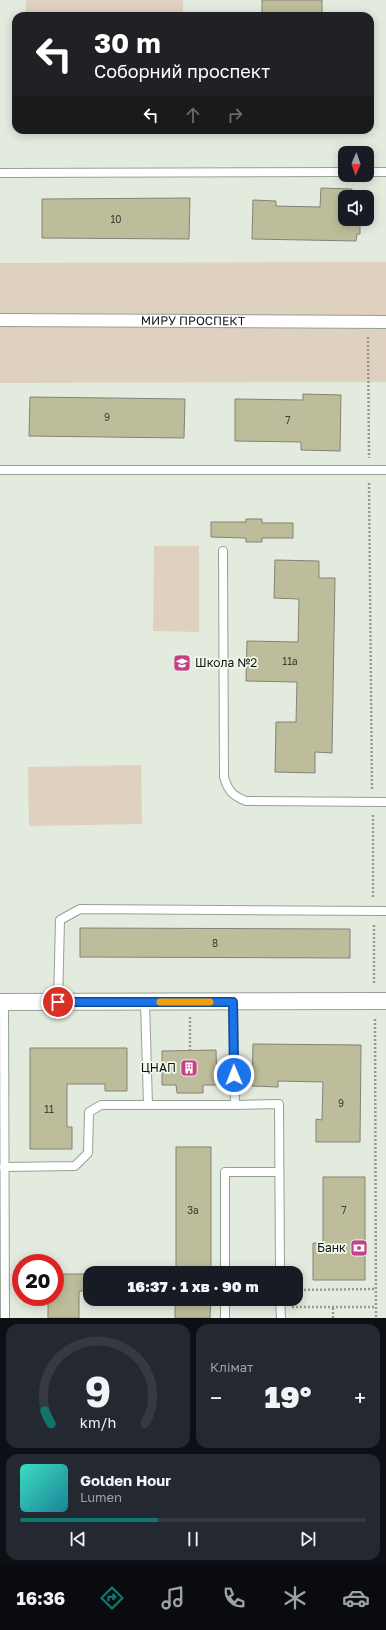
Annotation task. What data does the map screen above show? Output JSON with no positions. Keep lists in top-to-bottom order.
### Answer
{
  "streets": {
    "street": ["МИРУ ПРОСПЕКТ"]
  },
  "places": {
    "school or university": ["Школа №2"],
    "building": ["ЦНАП"],
    "bank": ["Банк"]
  },
  "house_numbers": [
    "10",
    "9",
    "7",
    "11а",
    "8",
    "9",
    "11",
    "3а",
    "7"
  ],
  "north": "bottom",
  "page": {
    "turn": ["30 m", "Соборний проспект"],
    "limit": "20",
    "trip": "16:37 · 1 хв · 90 m",
    "tile": "Клімат",
    "heat": ["−", "19°", "+"],
    "song": ["Golden Hour", "Lumen"],
    "tabs": "16:36",
    "gauge": ["9", "km/h"]
  }
}
